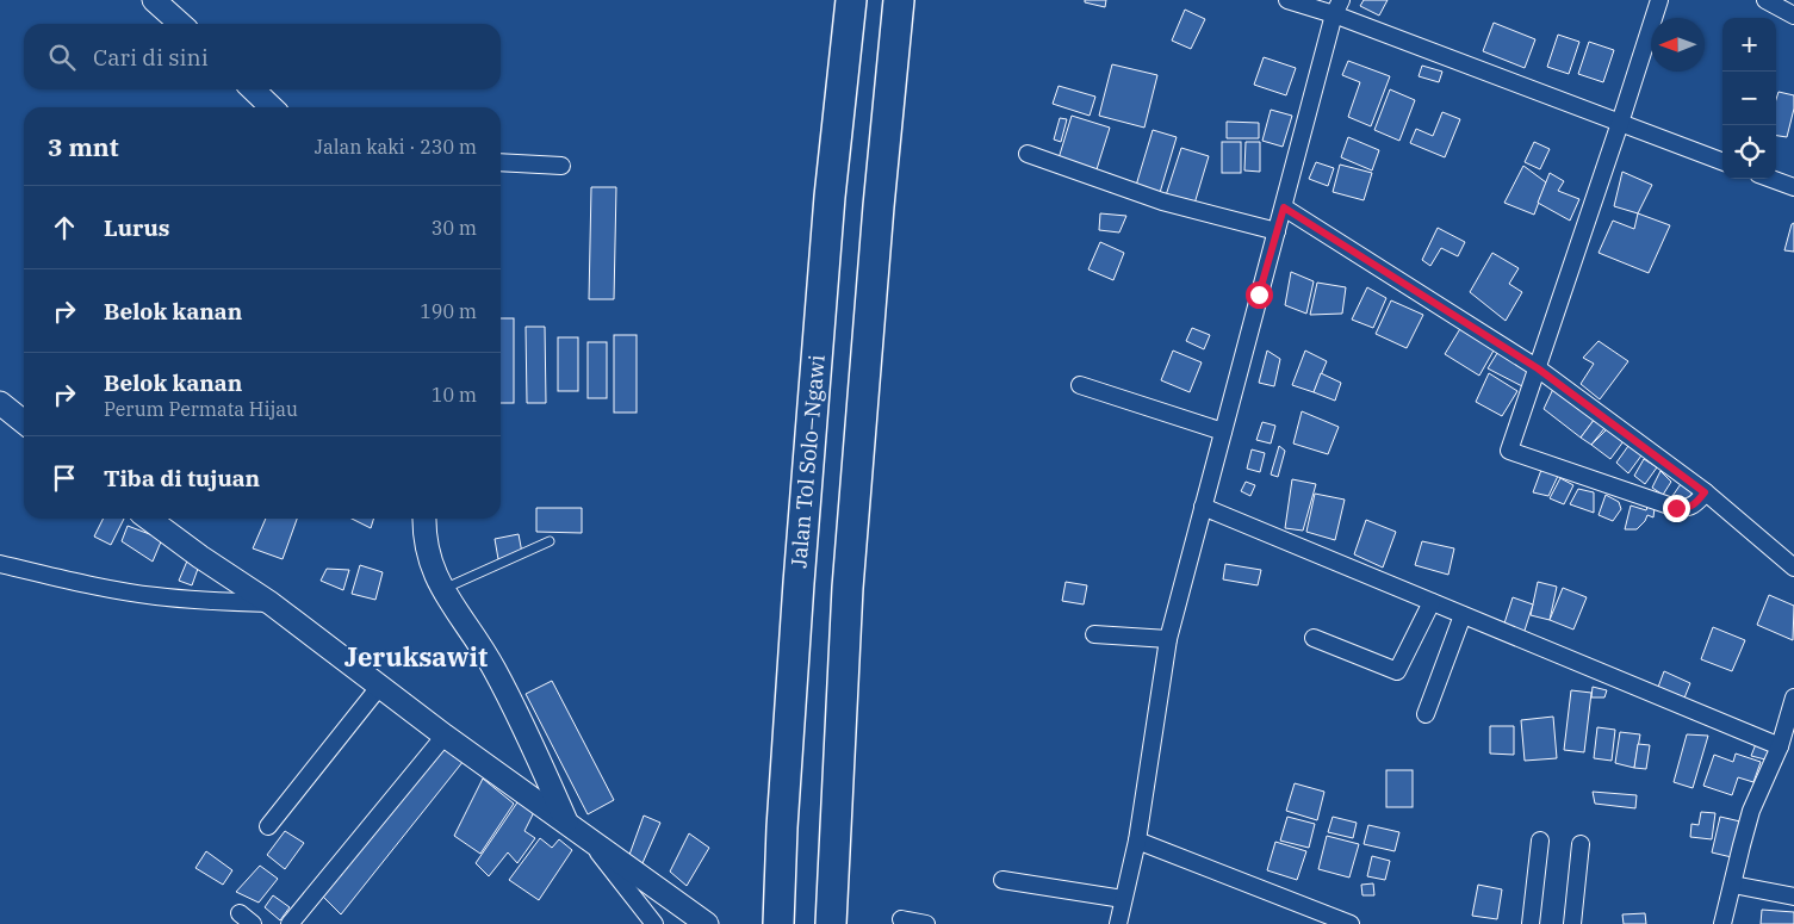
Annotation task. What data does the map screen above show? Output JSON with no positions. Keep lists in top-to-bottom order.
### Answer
{
  "streets": {
    "highway": ["Jalan Tol Solo–Ngawi"]
  },
  "districts": ["Jeruksawit"],
  "north": "left",
  "page": {
    "map_buttons": ["+", "−"],
    "search": "Cari di sini",
    "heading": ["3 mnt", "Jalan kaki · 230 m"],
    "list": [
      ["Lurus", "30 m"],
      ["Belok kanan", "190 m"],
      ["Belok kanan", "Perum Permata Hijau", "10 m"],
      "Tiba di tujuan"
    ]
  }
}
